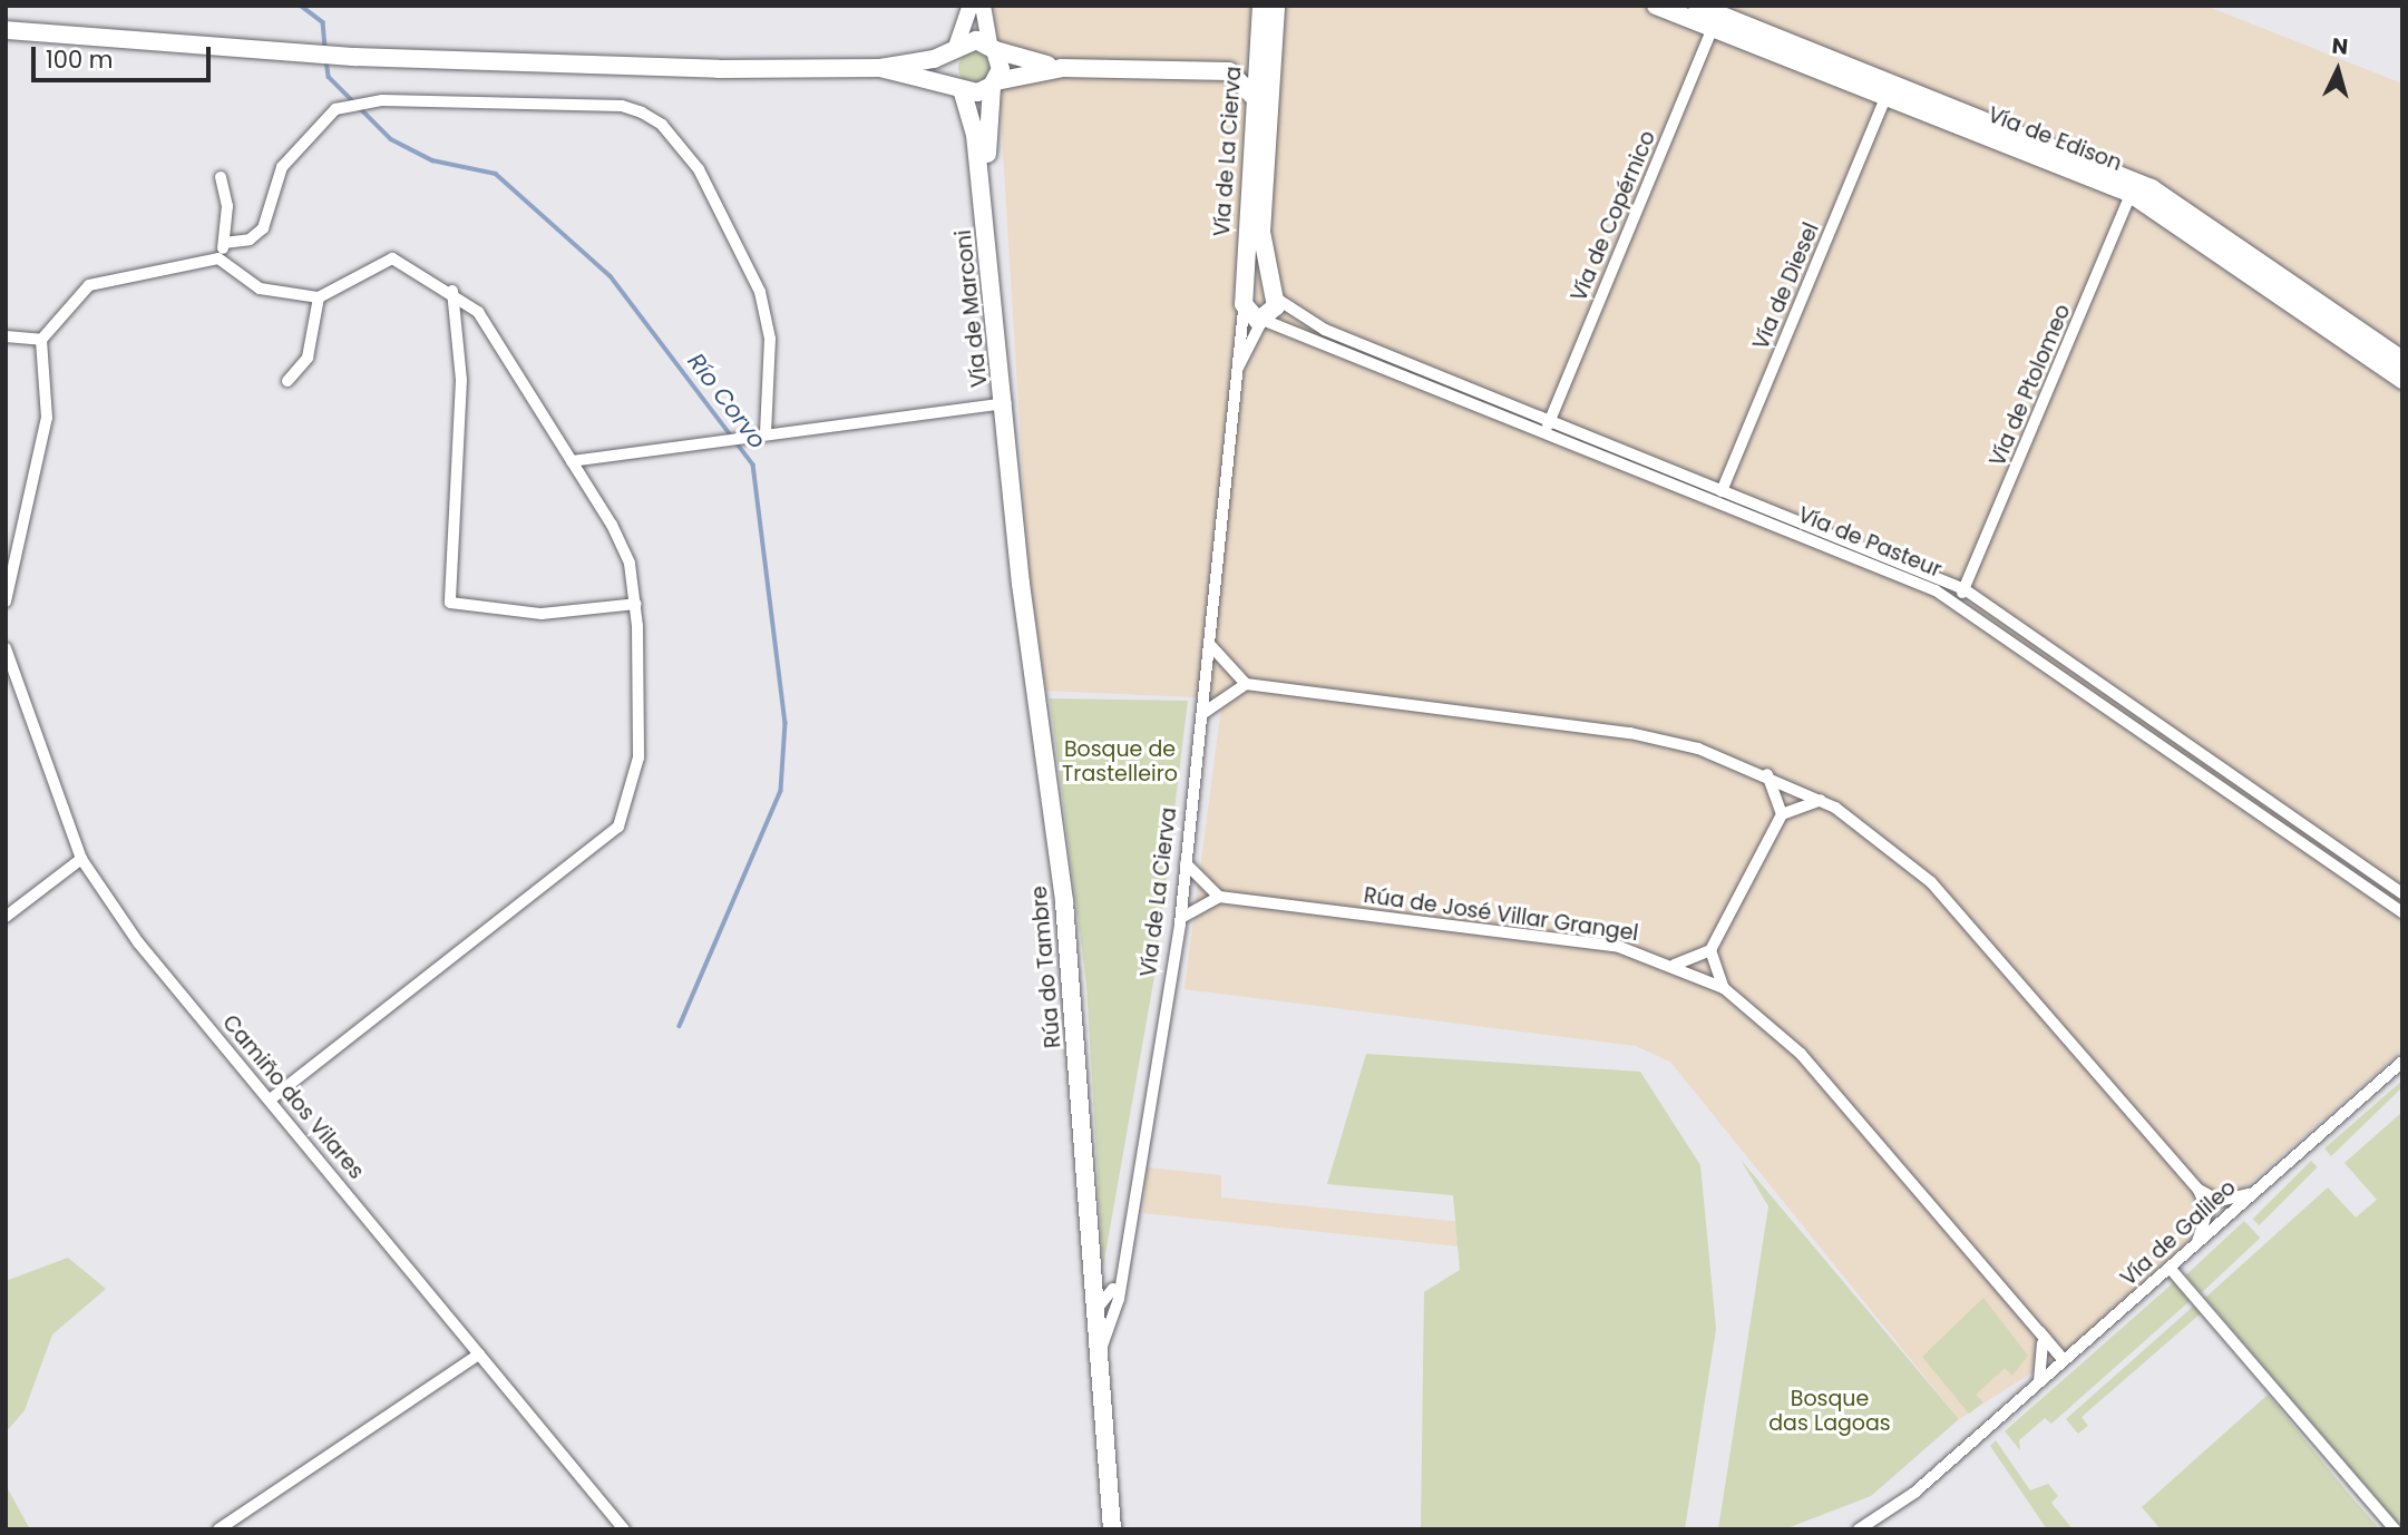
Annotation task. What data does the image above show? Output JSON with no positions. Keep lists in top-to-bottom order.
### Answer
{
  "streets": {
    "main road": [
      "Vía de Edison",
      "Vía de La Cierva",
      "Vía de Marconi",
      "Rúa do Tambre"
    ],
    "street": [
      "Vía de Copérnico",
      "Vía de Diesel",
      "Vía de Ptolomeo",
      "Vía de Pasteur",
      "Rúa de José Villar Grangel",
      "Camiño dos Vilares",
      "Vía de Galileo"
    ]
  },
  "crossings": [
    ["Vía de Edison", "Vía de Copérnico"],
    ["Vía de Edison", "Vía de Diesel"],
    ["Vía de Edison", "Vía de Ptolomeo"],
    ["Vía de La Cierva", "Vía de Pasteur"],
    ["Vía de La Cierva", "Rúa de José Villar Grangel"],
    ["Vía de La Cierva", "Rúa do Tambre"],
    ["Vía de Copérnico", "Vía de Pasteur"],
    ["Vía de Diesel", "Vía de Pasteur"],
    ["Vía de Marconi", "Rúa do Tambre"],
    ["Vía de Ptolomeo", "Vía de Pasteur"],
    ["Rúa de José Villar Grangel", "Vía de Galileo"]
  ],
  "water": ["Río Corvo"],
  "parks": ["Bosque de Trastelleiro", "Bosque das Lagoas"],
  "scale_bar": "100 m",
  "north": "top"
}
